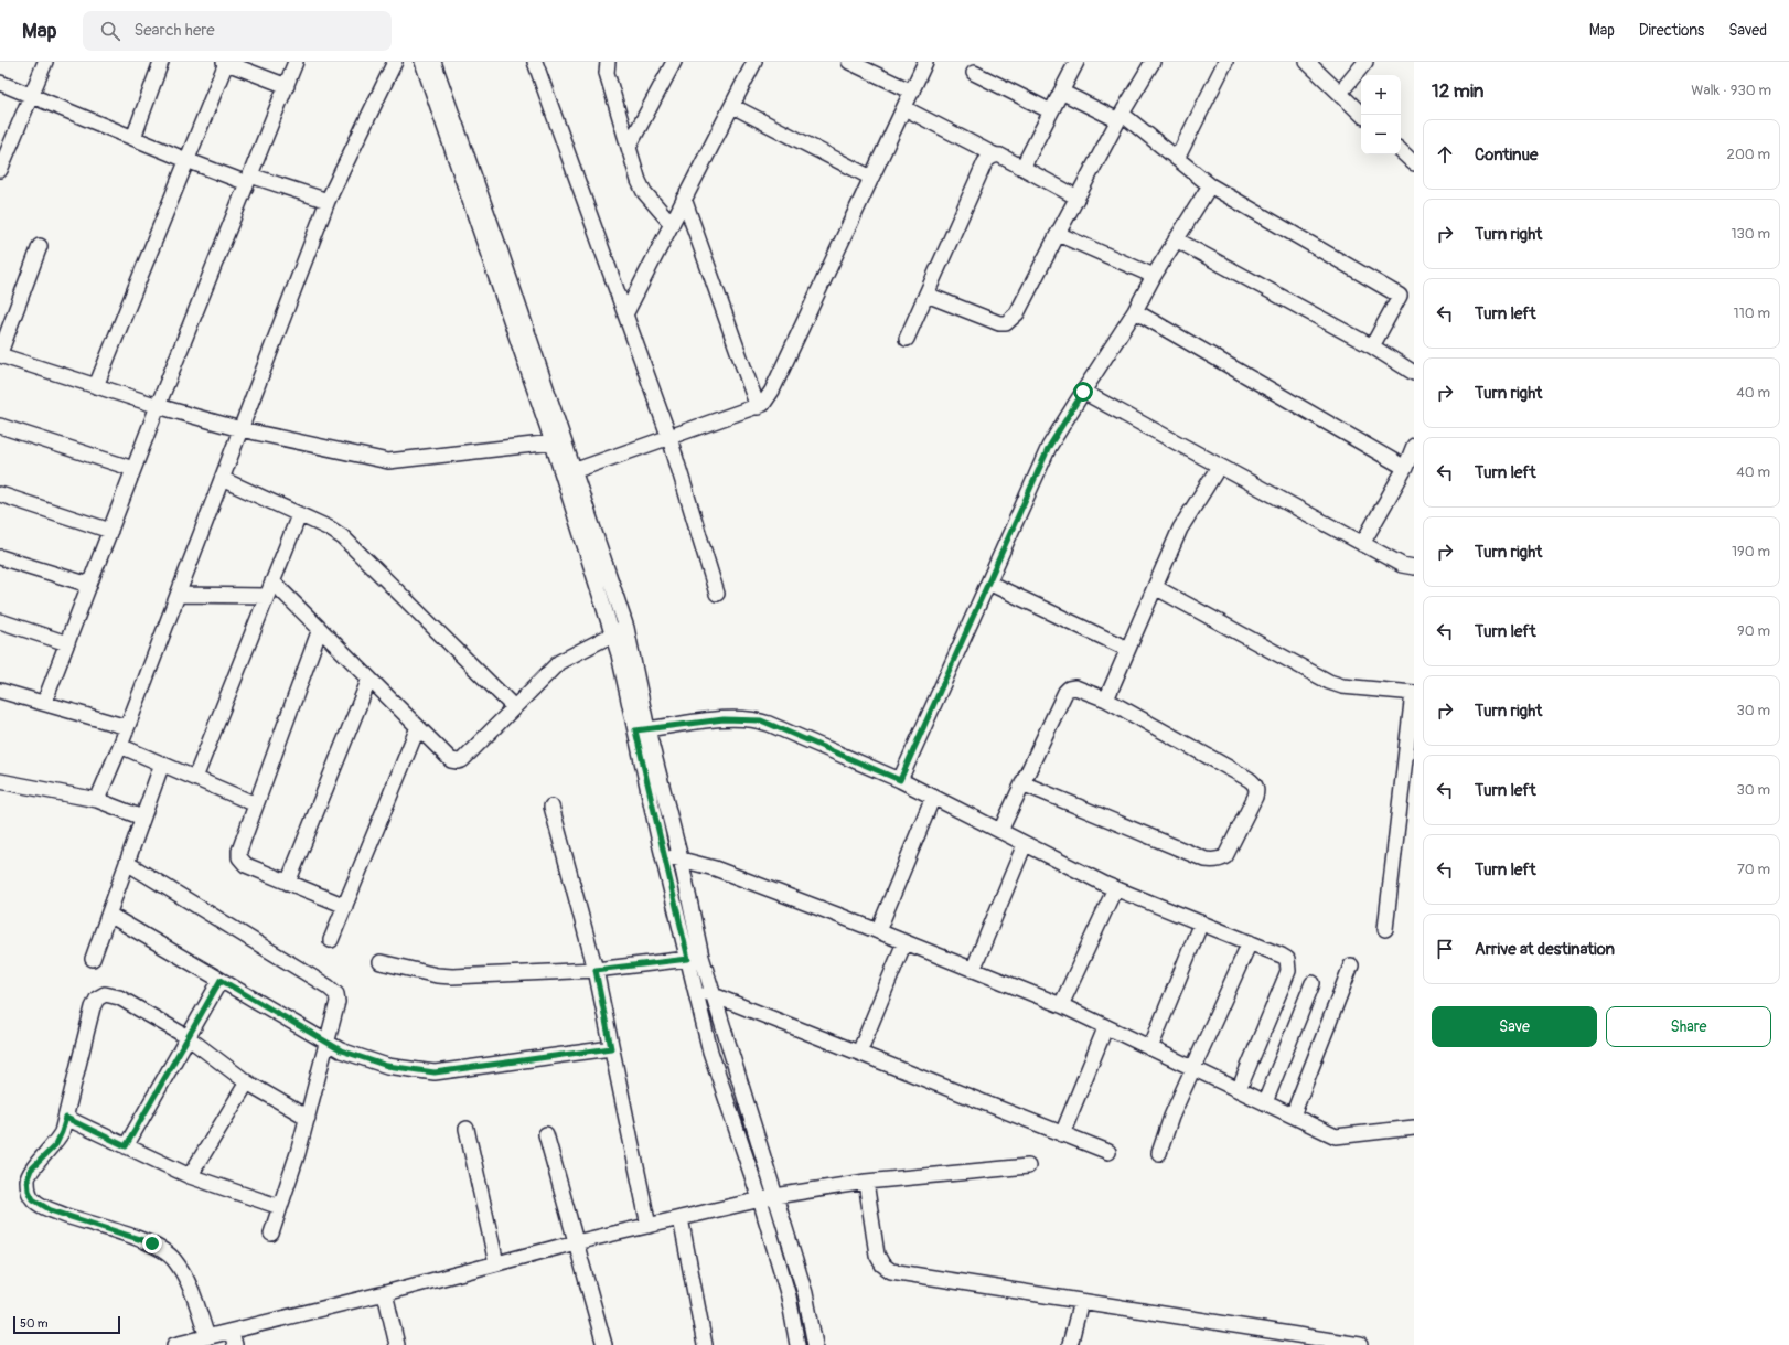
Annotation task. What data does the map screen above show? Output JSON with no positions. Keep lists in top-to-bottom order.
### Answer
{
  "scale_bar": "50 m",
  "page": {
    "header": "Map",
    "search": "Search here",
    "nav": ["Map", "Directions", "Saved"],
    "heading": ["12 min", "Walk · 930 m"],
    "map_buttons": ["+", "−"],
    "list": [
      ["Continue", "200 m"],
      ["Turn right", "130 m"],
      ["Turn left", "110 m"],
      ["Turn right", "40 m"],
      ["Turn left", "40 m"],
      ["Turn right", "190 m"],
      ["Turn left", "90 m"],
      ["Turn right", "30 m"],
      ["Turn left", "30 m"],
      ["Turn left", "70 m"],
      "Arrive at destination"
    ],
    "buttons": ["Save", "Share"],
    "scale": "50 m"
  }
}
